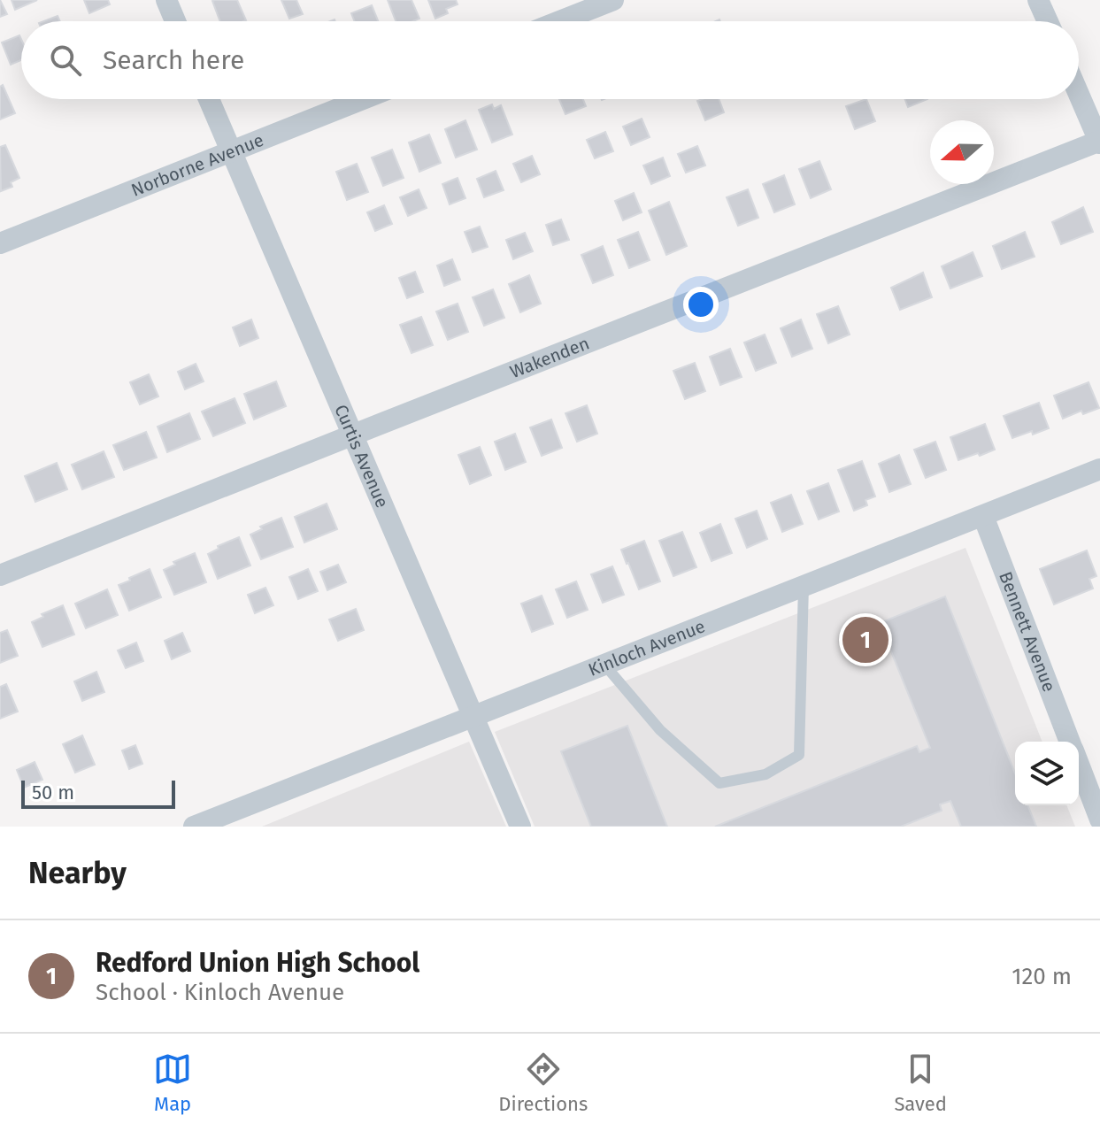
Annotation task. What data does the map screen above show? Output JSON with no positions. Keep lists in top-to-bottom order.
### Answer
{
  "streets": {
    "street": [
      "Norborne Avenue",
      "Wakenden",
      "Curtis Avenue",
      "Bennett Avenue",
      "Kinloch Avenue"
    ]
  },
  "crossings": [
    ["Norborne Avenue", "Curtis Avenue"],
    ["Wakenden", "Curtis Avenue"],
    ["Curtis Avenue", "Kinloch Avenue"],
    ["Bennett Avenue", "Kinloch Avenue"]
  ],
  "scale_bar": "50 m",
  "north": "left",
  "page": {
    "search": "Search here",
    "pins": "1",
    "scale": "50 m",
    "heading": "Nearby",
    "list": [
      {
        "mark": "1",
        "name": "Redford Union High School",
        "note": "School · Kinloch Avenue",
        "value": "120 m"
      }
    ],
    "nav": ["Map", "Directions", "Saved"]
  }
}
